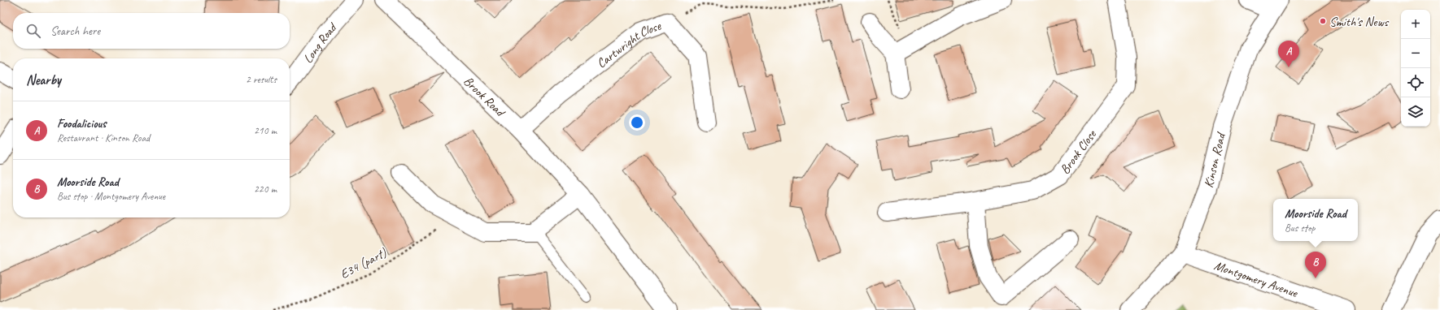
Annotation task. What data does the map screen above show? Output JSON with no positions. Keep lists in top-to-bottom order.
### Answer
{
  "streets": {
    "street": [
      "Long Road",
      "Cartwright Close",
      "Brook Road",
      "Brook Close",
      "Kinson Road",
      "Montgomery Avenue"
    ],
    "path": ["E34 (part)"]
  },
  "crossings": [
    ["Cartwright Close", "Brook Road"],
    ["Kinson Road", "Montgomery Avenue"]
  ],
  "places": ["Smith's News"],
  "page": {
    "map_buttons": ["+", "−"],
    "search": "Search here",
    "pins": ["A", "B"],
    "heading": ["Nearby", "2 results"],
    "list": [
      {
        "mark": "A",
        "name": "Foodalicious",
        "note": "Restaurant · Kinson Road",
        "value": "210 m"
      },
      {
        "mark": "B",
        "name": "Moorside Road",
        "note": "Bus stop · Montgomery Avenue",
        "value": "220 m"
      }
    ],
    "popup": ["Moorside Road", "Bus stop"]
  }
}
